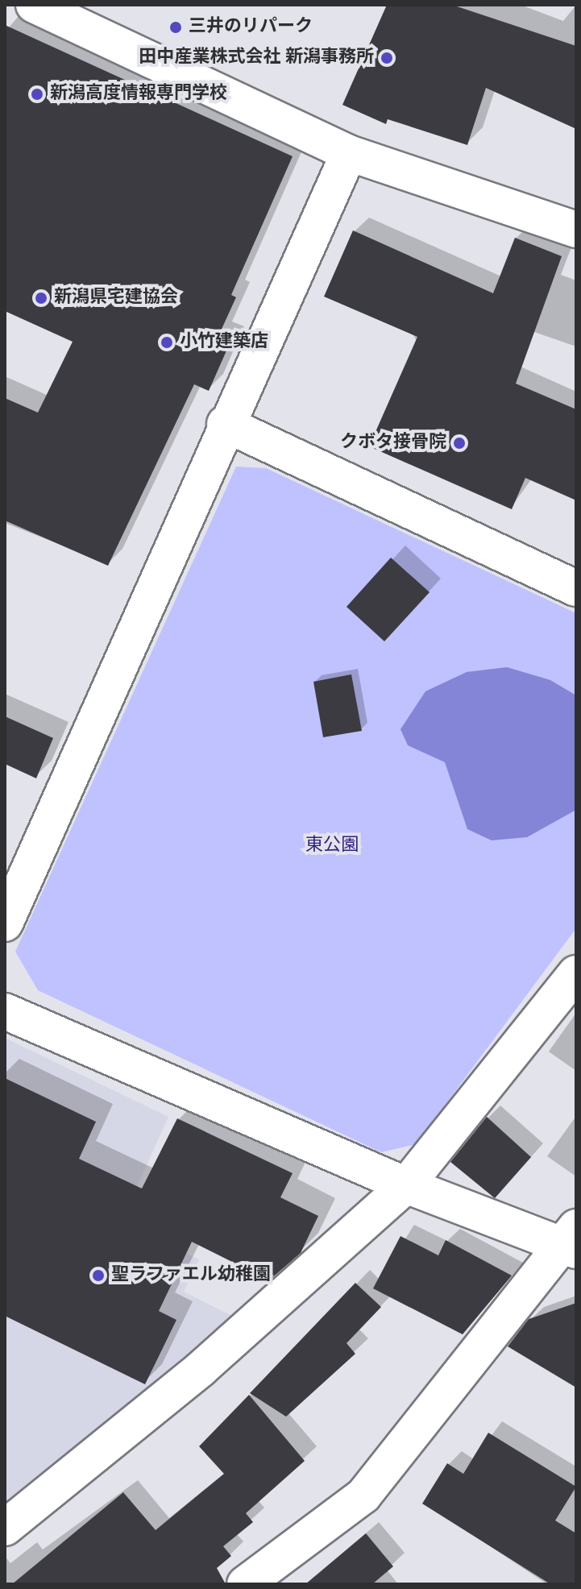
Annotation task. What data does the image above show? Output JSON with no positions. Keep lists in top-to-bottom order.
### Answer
{
  "parks": ["東公園"],
  "places": [
    "三井のリパーク",
    "田中産業株式会社 新潟事務所",
    "新潟高度情報専門学校",
    "新潟県宅建協会",
    "小竹建築店",
    "クボタ接骨院",
    "聖ラファエル幼稚園"
  ]
}
